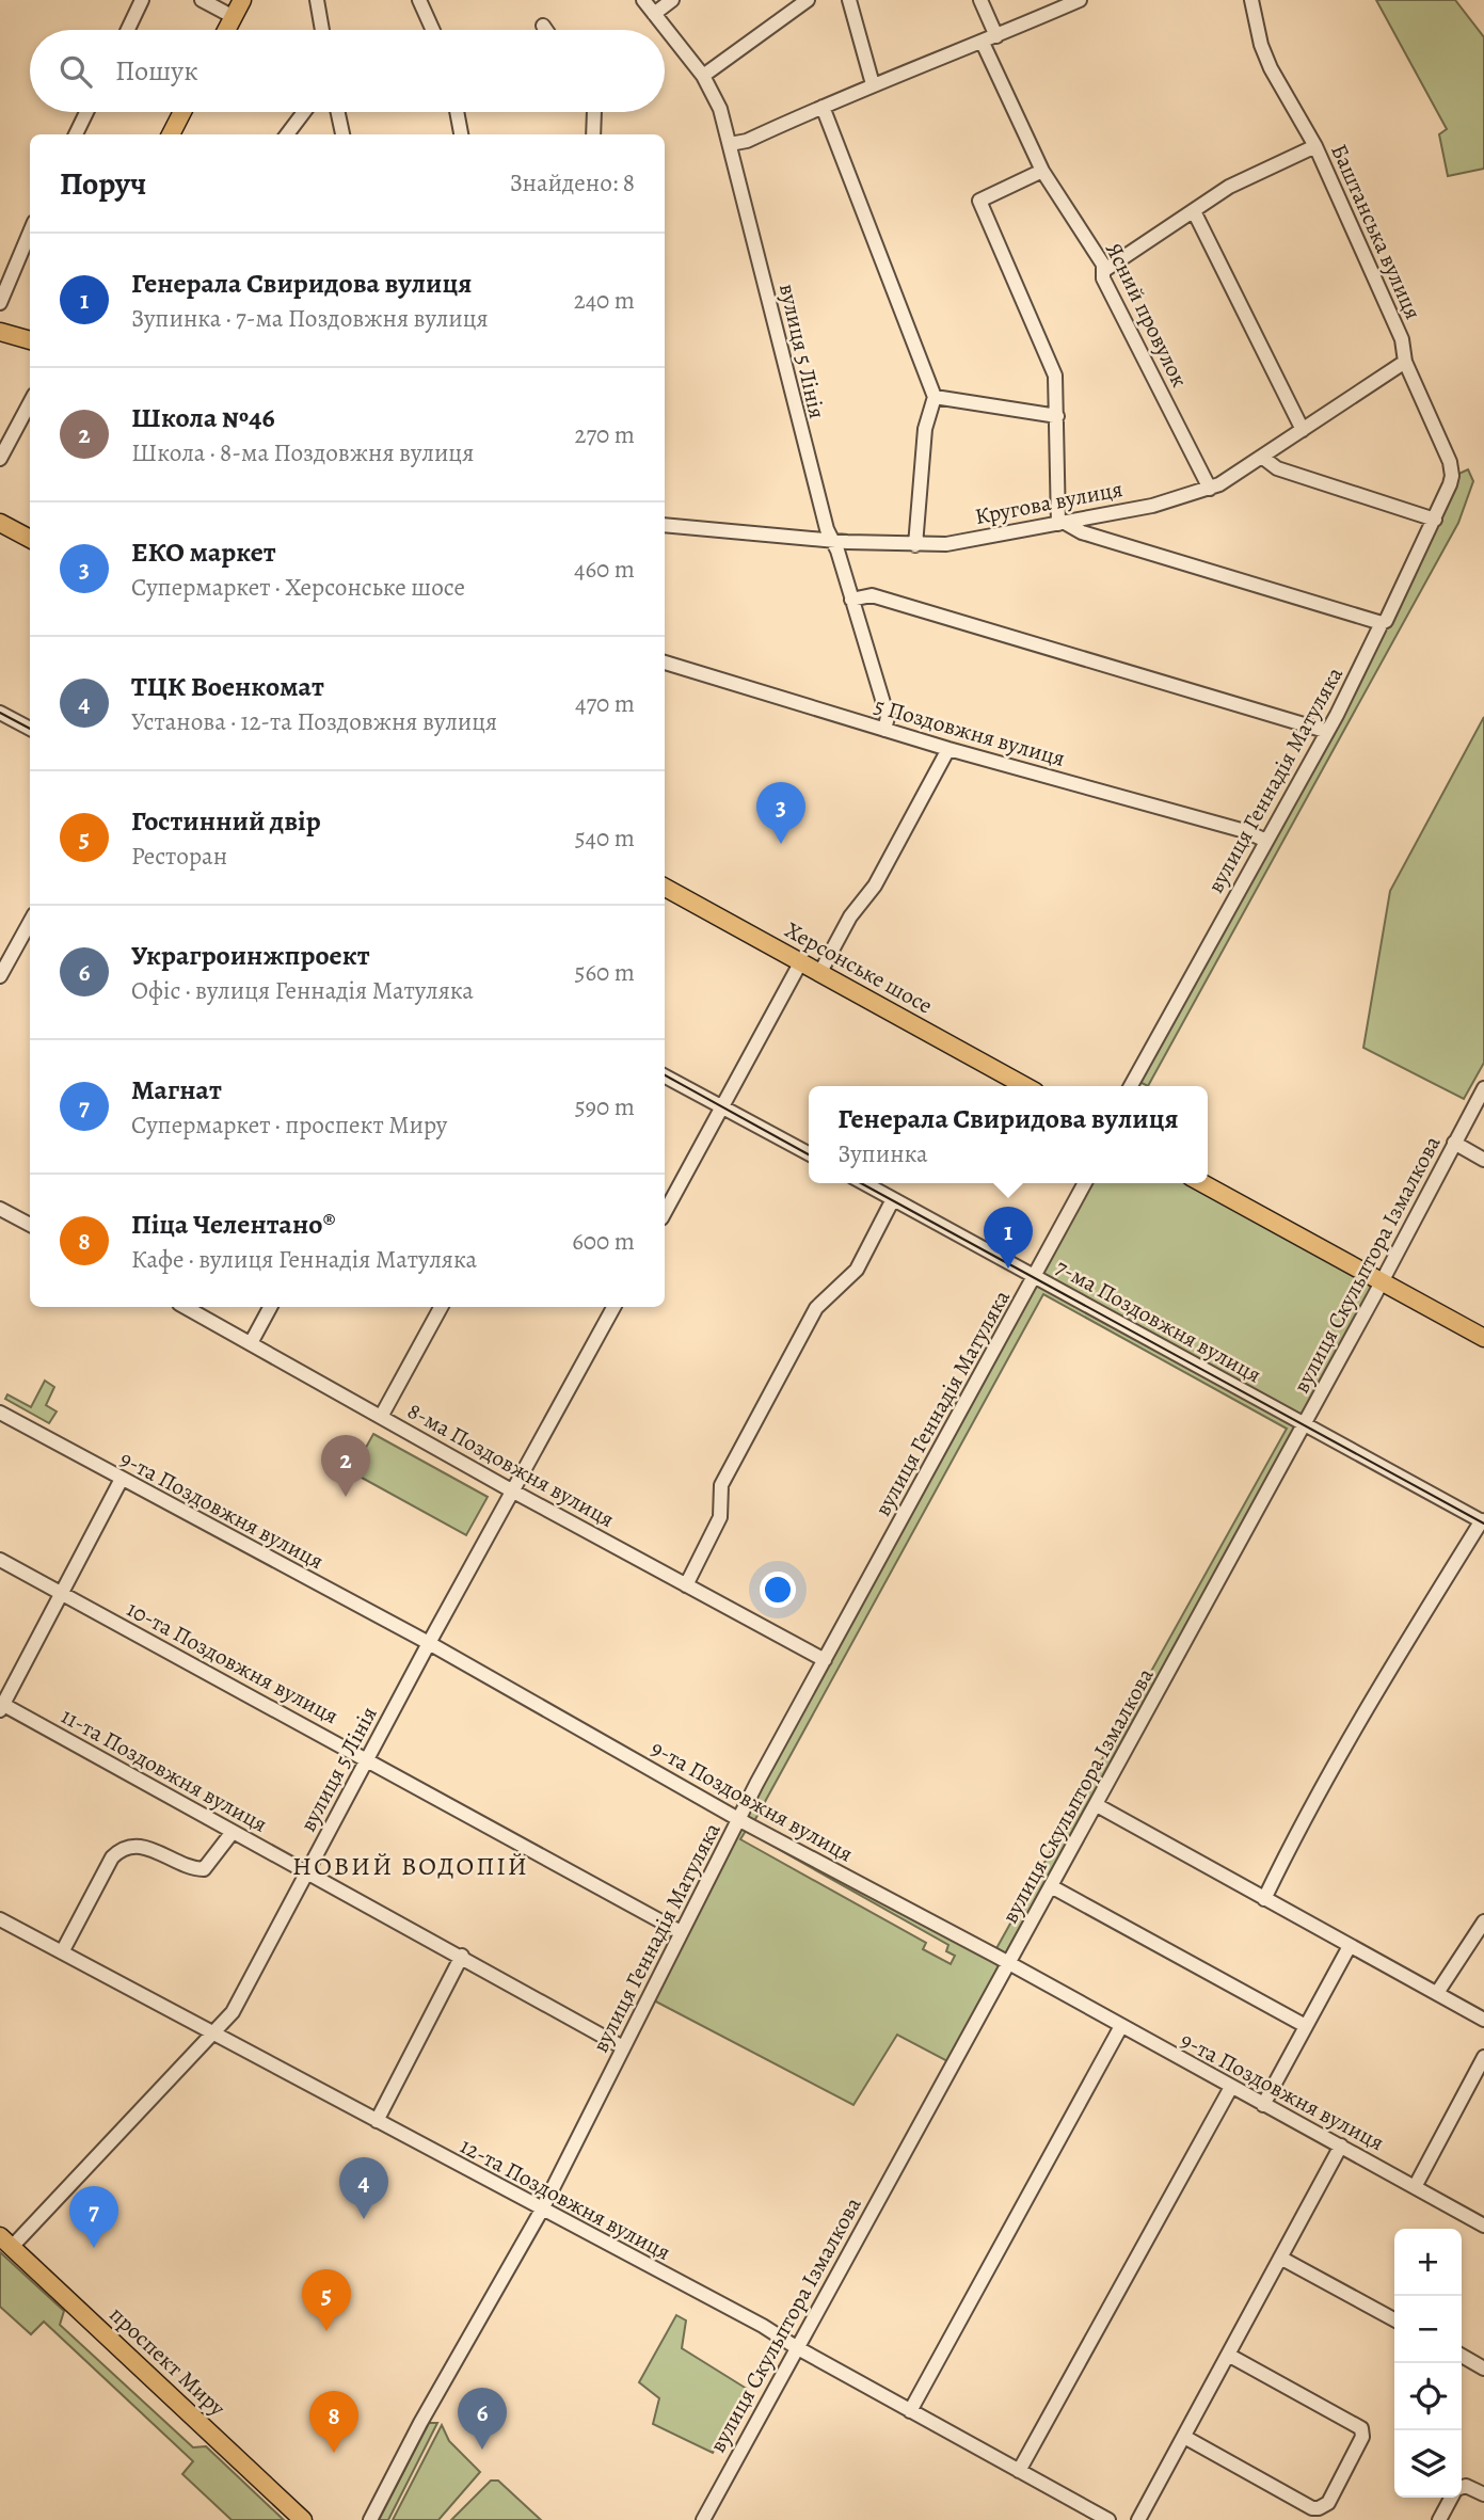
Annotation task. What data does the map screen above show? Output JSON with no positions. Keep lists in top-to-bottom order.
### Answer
{
  "streets": {
    "main road": ["Херсонське шосе", "проспект Миру"],
    "street": [
      "Баштанська вулиця",
      "Ясний провулок",
      "вулиця 5 Лінія",
      "Кругова вулиця",
      "5 Поздовжня вулиця",
      "вулиця Геннадія Матуляка",
      "вулиця Скульптора Ізмалкова",
      "7-ма Поздовжня вулиця",
      "8-ма Поздовжня вулиця",
      "9-та Поздовжня вулиця",
      "10-та Поздовжня вулиця",
      "11-та Поздовжня вулиця",
      "12-та Поздовжня вулиця"
    ]
  },
  "crossings": [
    ["Баштанська вулиця", "Кругова вулиця"],
    ["Баштанська вулиця", "вулиця Геннадія Матуляка"],
    ["Ясний провулок", "Кругова вулиця"],
    ["вулиця 5 Лінія", "Кругова вулиця"],
    ["вулиця 5 Лінія", "5 Поздовжня вулиця"],
    ["вулиця 5 Лінія", "8-ма Поздовжня вулиця"],
    ["вулиця 5 Лінія", "9-та Поздовжня вулиця"],
    ["вулиця 5 Лінія", "10-та Поздовжня вулиця"],
    ["вулиця 5 Лінія", "11-та Поздовжня вулиця"],
    ["вулиця 5 Лінія", "12-та Поздовжня вулиця"],
    ["вулиця 5 Лінія", "проспект Миру"],
    ["5 Поздовжня вулиця", "вулиця Геннадія Матуляка"],
    ["вулиця Геннадія Матуляка", "7-ма Поздовжня вулиця"],
    ["вулиця Геннадія Матуляка", "8-ма Поздовжня вулиця"],
    ["вулиця Геннадія Матуляка", "9-та Поздовжня вулиця"],
    ["вулиця Геннадія Матуляка", "10-та Поздовжня вулиця"],
    ["вулиця Геннадія Матуляка", "11-та Поздовжня вулиця"],
    ["вулиця Геннадія Матуляка", "12-та Поздовжня вулиця"],
    ["вулиця Скульптора Ізмалкова", "7-ма Поздовжня вулиця"],
    ["вулиця Скульптора Ізмалкова", "9-та Поздовжня вулиця"],
    ["вулиця Скульптора Ізмалкова", "12-та Поздовжня вулиця"]
  ],
  "districts": ["НОВИЙ ВОДОПІЙ"],
  "page": {
    "search": "Пошук",
    "heading": ["Поруч", "Знайдено: 8"],
    "list": [
      {
        "mark": "1",
        "name": "Генерала Свиридова вулиця",
        "note": "Зупинка · 7-ма Поздовжня вулиця",
        "value": "240 m"
      },
      {
        "mark": "2",
        "name": "Школа №46",
        "note": "Школа · 8-ма Поздовжня вулиця",
        "value": "270 m"
      },
      {
        "mark": "3",
        "name": "ЕКО маркет",
        "note": "Супермаркет · Херсонське шосе",
        "value": "460 m"
      },
      {
        "mark": "4",
        "name": "ТЦК Военкомат",
        "note": "Установа · 12-та Поздовжня вулиця",
        "value": "470 m"
      },
      {
        "mark": "5",
        "name": "Гостинний двір",
        "note": "Ресторан",
        "value": "540 m"
      },
      {
        "mark": "6",
        "name": "Украгроинжпроект",
        "note": "Офіс · вулиця Геннадія Матуляка",
        "value": "560 m"
      },
      {
        "mark": "7",
        "name": "Магнат",
        "note": "Супермаркет · проспект Миру",
        "value": "590 m"
      },
      {
        "mark": "8",
        "name": "Піца Челентано®",
        "note": "Кафе · вулиця Геннадія Матуляка",
        "value": "600 m"
      }
    ],
    "pins": [
      "3",
      "1",
      "2",
      "4",
      "7",
      "5",
      "6",
      "8"
    ],
    "popup": ["Генерала Свиридова вулиця", "Зупинка"],
    "map_buttons": ["+", "−"]
  }
}
